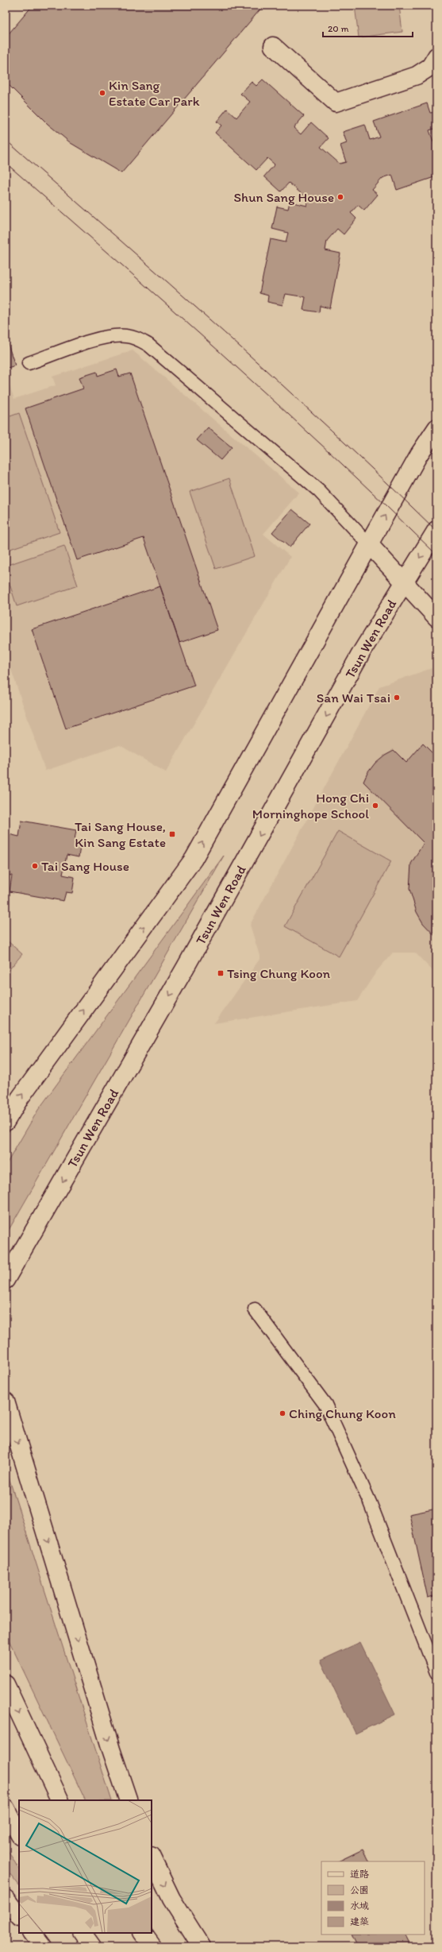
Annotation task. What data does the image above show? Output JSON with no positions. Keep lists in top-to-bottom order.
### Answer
{
  "streets": {
    "main road": ["Tsun Wen Road"]
  },
  "places": {
    "other": [
      "Kin Sang Estate Car Park",
      "Shun Sang House",
      "San Wai Tsai",
      "Hong Chi Morninghope School",
      "Tai Sang House",
      "Ching Chung Koon"
    ],
    "transit": ["Tai Sang House, Kin Sang Estate", "Tsing Chung Koon"]
  },
  "legend": [
    "道路",
    "公園",
    "水域",
    "建築"
  ],
  "scale_bar": "20 m"
}
